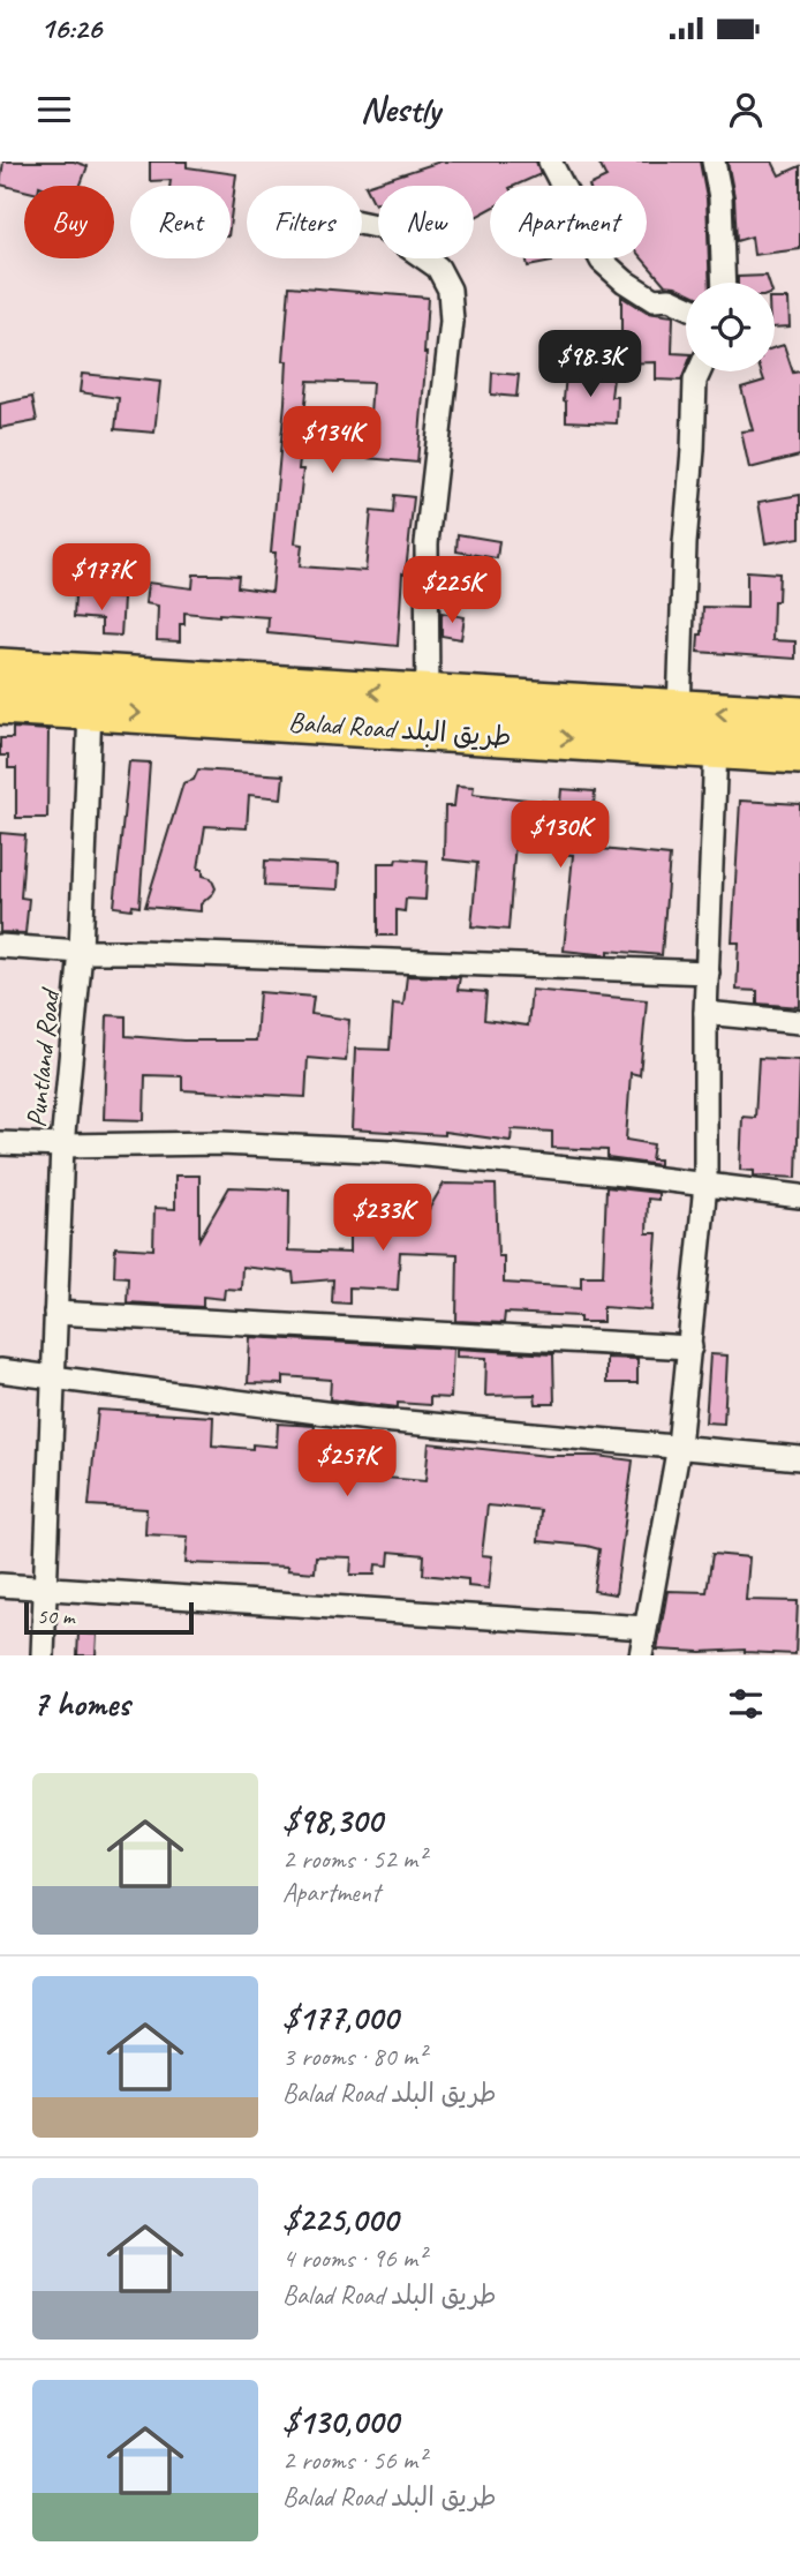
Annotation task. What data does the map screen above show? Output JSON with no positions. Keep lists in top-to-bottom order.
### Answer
{
  "streets": {
    "highway": ["Balad Road طريق البلد"],
    "street": ["Puntland Road"]
  },
  "crossings": [
    ["Balad Road طريق البلد", "Puntland Road"]
  ],
  "scale_bar": "50 m",
  "page": {
    "status": "16:26",
    "header": "Nestly",
    "chip": [
      "Buy",
      "Rent",
      "Filters",
      "New",
      "Apartment"
    ],
    "price": [
      "$98.3K",
      "$134K",
      "$177K",
      "$225K",
      "$130K",
      "$233K",
      "$257K"
    ],
    "scale": "50 m",
    "heading": "7 homes",
    "list": [
      {
        "name": "$98,300",
        "note": "2 rooms · 52 m² · Apartment"
      },
      {
        "name": "$177,000",
        "note": "3 rooms · 80 m² · Balad Road طريق البلد"
      },
      {
        "name": "$225,000",
        "note": "4 rooms · 96 m² · Balad Road طريق البلد"
      },
      {
        "name": "$130,000",
        "note": "2 rooms · 56 m² · Balad Road طريق البلد"
      }
    ]
  }
}
